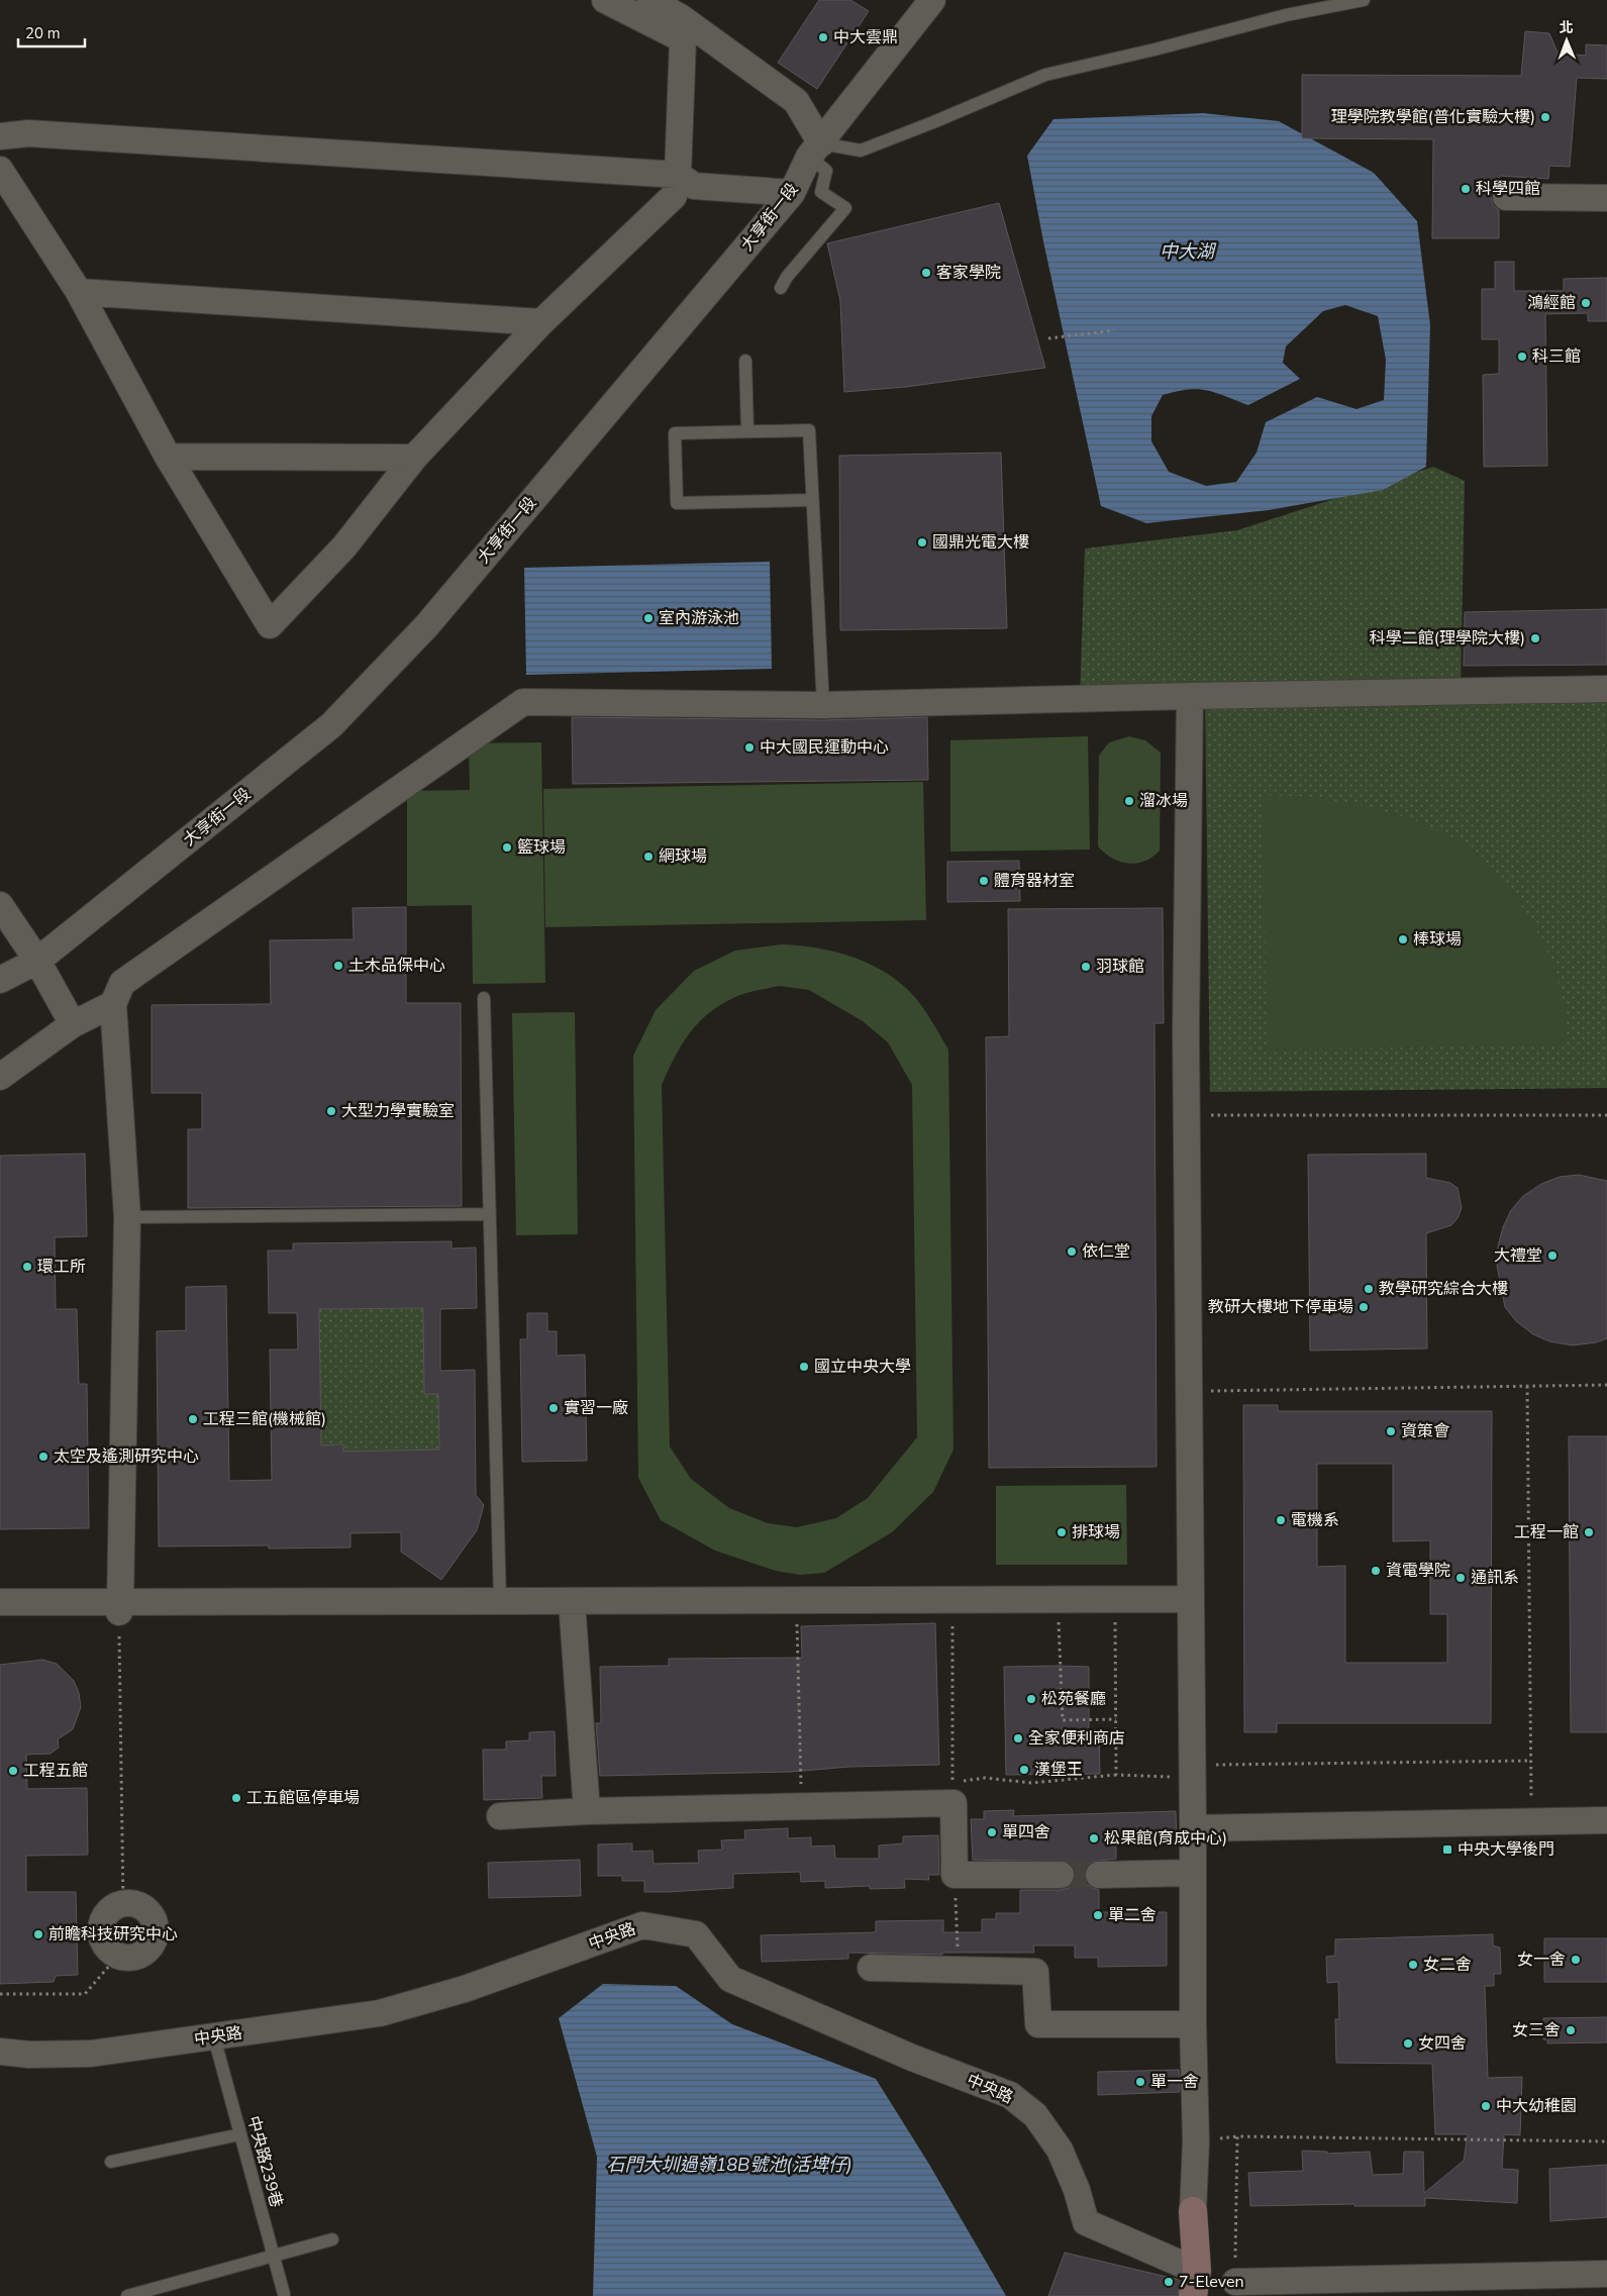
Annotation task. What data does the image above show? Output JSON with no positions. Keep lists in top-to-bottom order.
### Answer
{
  "streets": {
    "street": ["大享街一段", "中央路"],
    "lane": ["中央路239巷"]
  },
  "crossings": [
    ["中央路", "中央路239巷"]
  ],
  "water": ["中大湖", "石門大圳過嶺18B號池(活埤仔)"],
  "places": {
    "other": [
      "中大雲鼎",
      "理學院教學館(普化實驗大樓)",
      "科學四館",
      "客家學院",
      "鴻經館",
      "科三館",
      "國鼎光電大樓",
      "室內游泳池",
      "科學二館(理學院大樓)",
      "中大國民運動中心",
      "溜冰場",
      "籃球場",
      "網球場",
      "體育器材室",
      "棒球場",
      "土木品保中心",
      "羽球館",
      "大型力學實驗室",
      "依仁堂",
      "大禮堂",
      "環工所",
      "教學研究綜合大樓",
      "教研大樓地下停車場",
      "國立中央大學",
      "實習一廠",
      "工程三館(機械館)",
      "資策會",
      "太空及遙測研究中心",
      "電機系",
      "排球場",
      "工程一館",
      "資電學院",
      "通訊系",
      "松苑餐廳",
      "全家便利商店",
      "漢堡王",
      "工程五館",
      "工五館區停車場",
      "單四舍",
      "松果館(育成中心)",
      "單二舍",
      "前瞻科技研究中心",
      "女一舍",
      "女二舍",
      "女三舍",
      "女四舍",
      "單一舍",
      "中大幼稚園",
      "7-Eleven"
    ],
    "transit": ["中央大學後門"]
  },
  "scale_bar": "20 m",
  "north": "top"
}
